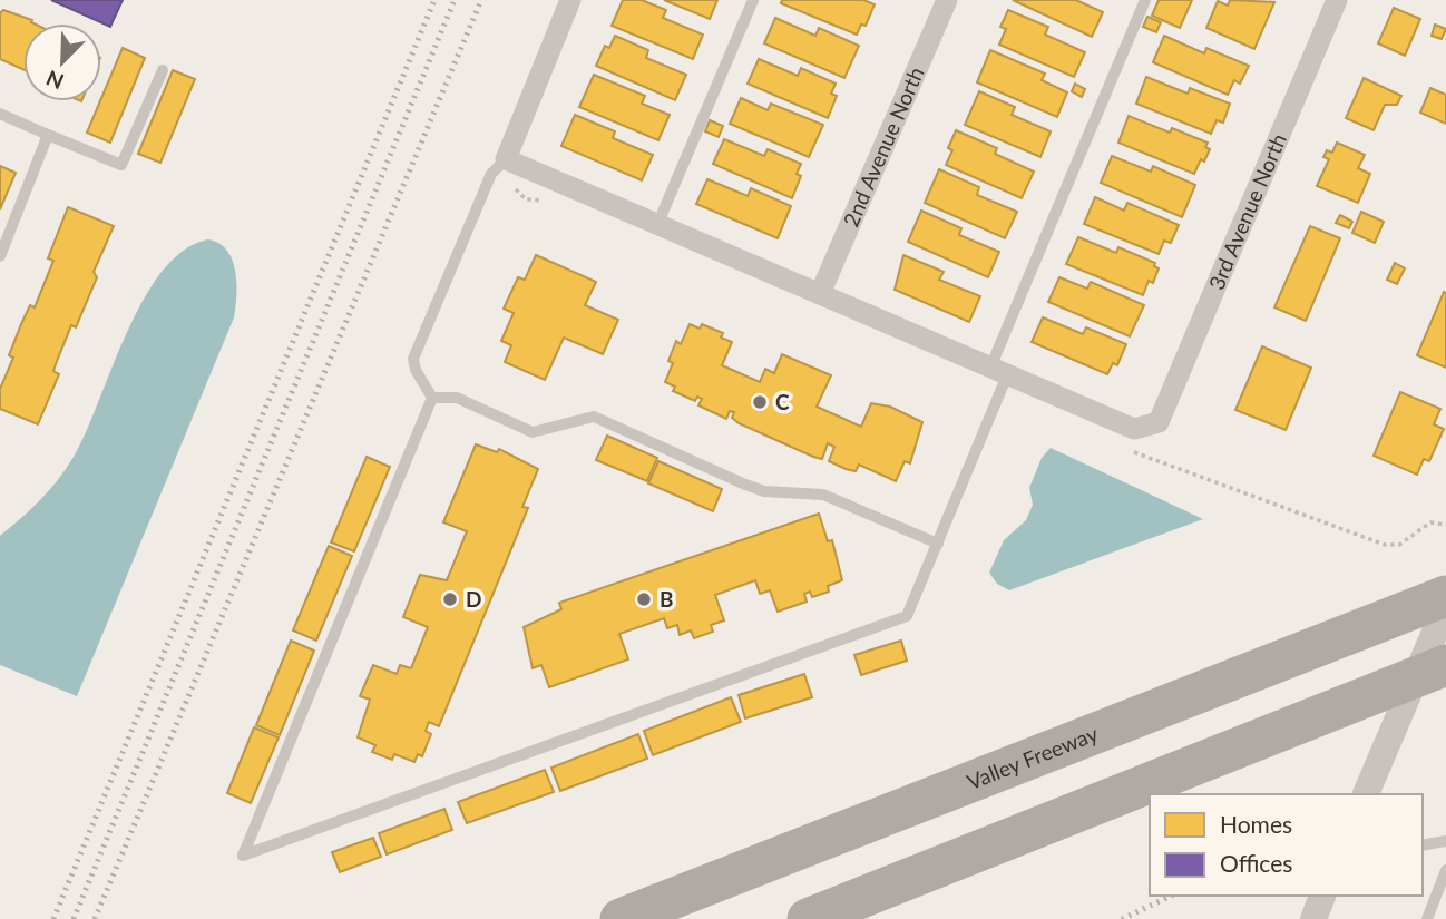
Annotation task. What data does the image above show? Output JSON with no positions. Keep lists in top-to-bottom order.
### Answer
{
  "streets": {
    "highway": ["Valley Freeway"],
    "street": ["2nd Avenue North", "3rd Avenue North"]
  },
  "places": ["C", "D", "B"],
  "legend": ["Homes", "Offices"],
  "north": "bottom left"
}
